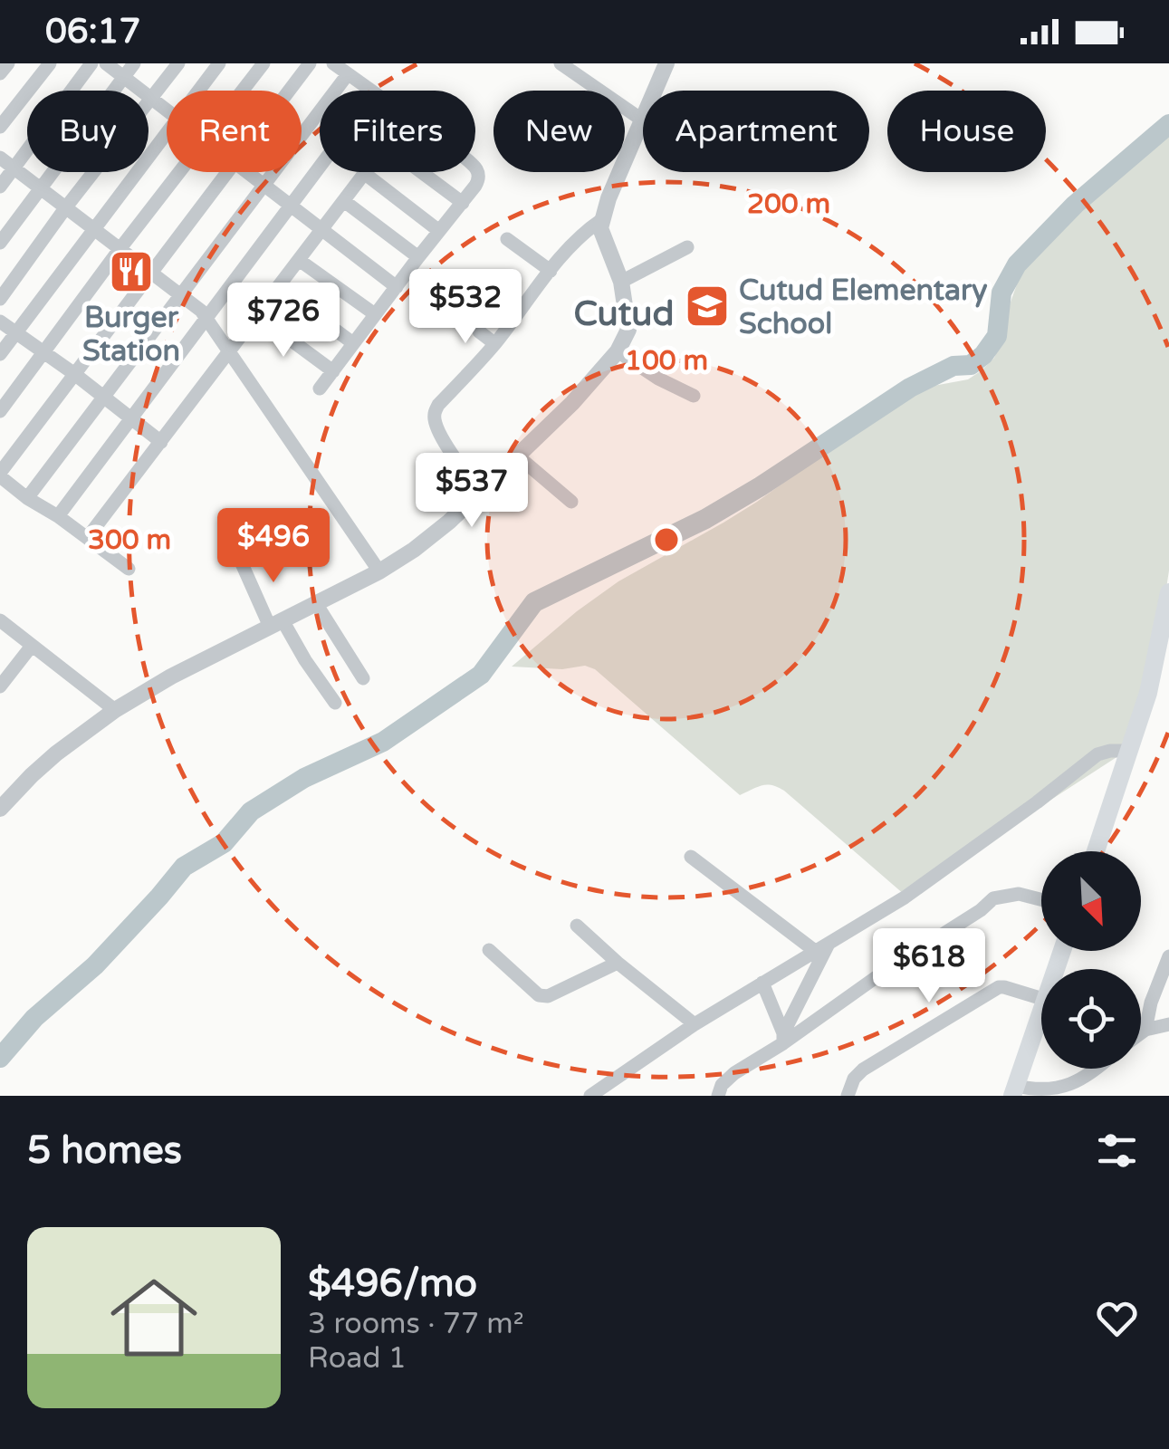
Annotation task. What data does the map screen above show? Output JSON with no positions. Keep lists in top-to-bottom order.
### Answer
{
  "districts": ["Cutud"],
  "places": {
    "restaurant": ["Burger Station"],
    "school or university": ["Cutud Elementary School"]
  },
  "north": "bottom right",
  "page": {
    "status": "06:17",
    "chip": [
      "Buy",
      "Rent",
      "Filters",
      "New",
      "Apartment",
      "House"
    ],
    "price": [
      "$532",
      "$726",
      "$537",
      "$496",
      "$618"
    ],
    "heading": "5 homes",
    "list": [
      {
        "name": "$496/mo",
        "note": "3 rooms · 77 m² · Road 1"
      }
    ]
  },
  "rings": ["200 m", "100 m", "300 m"]
}
